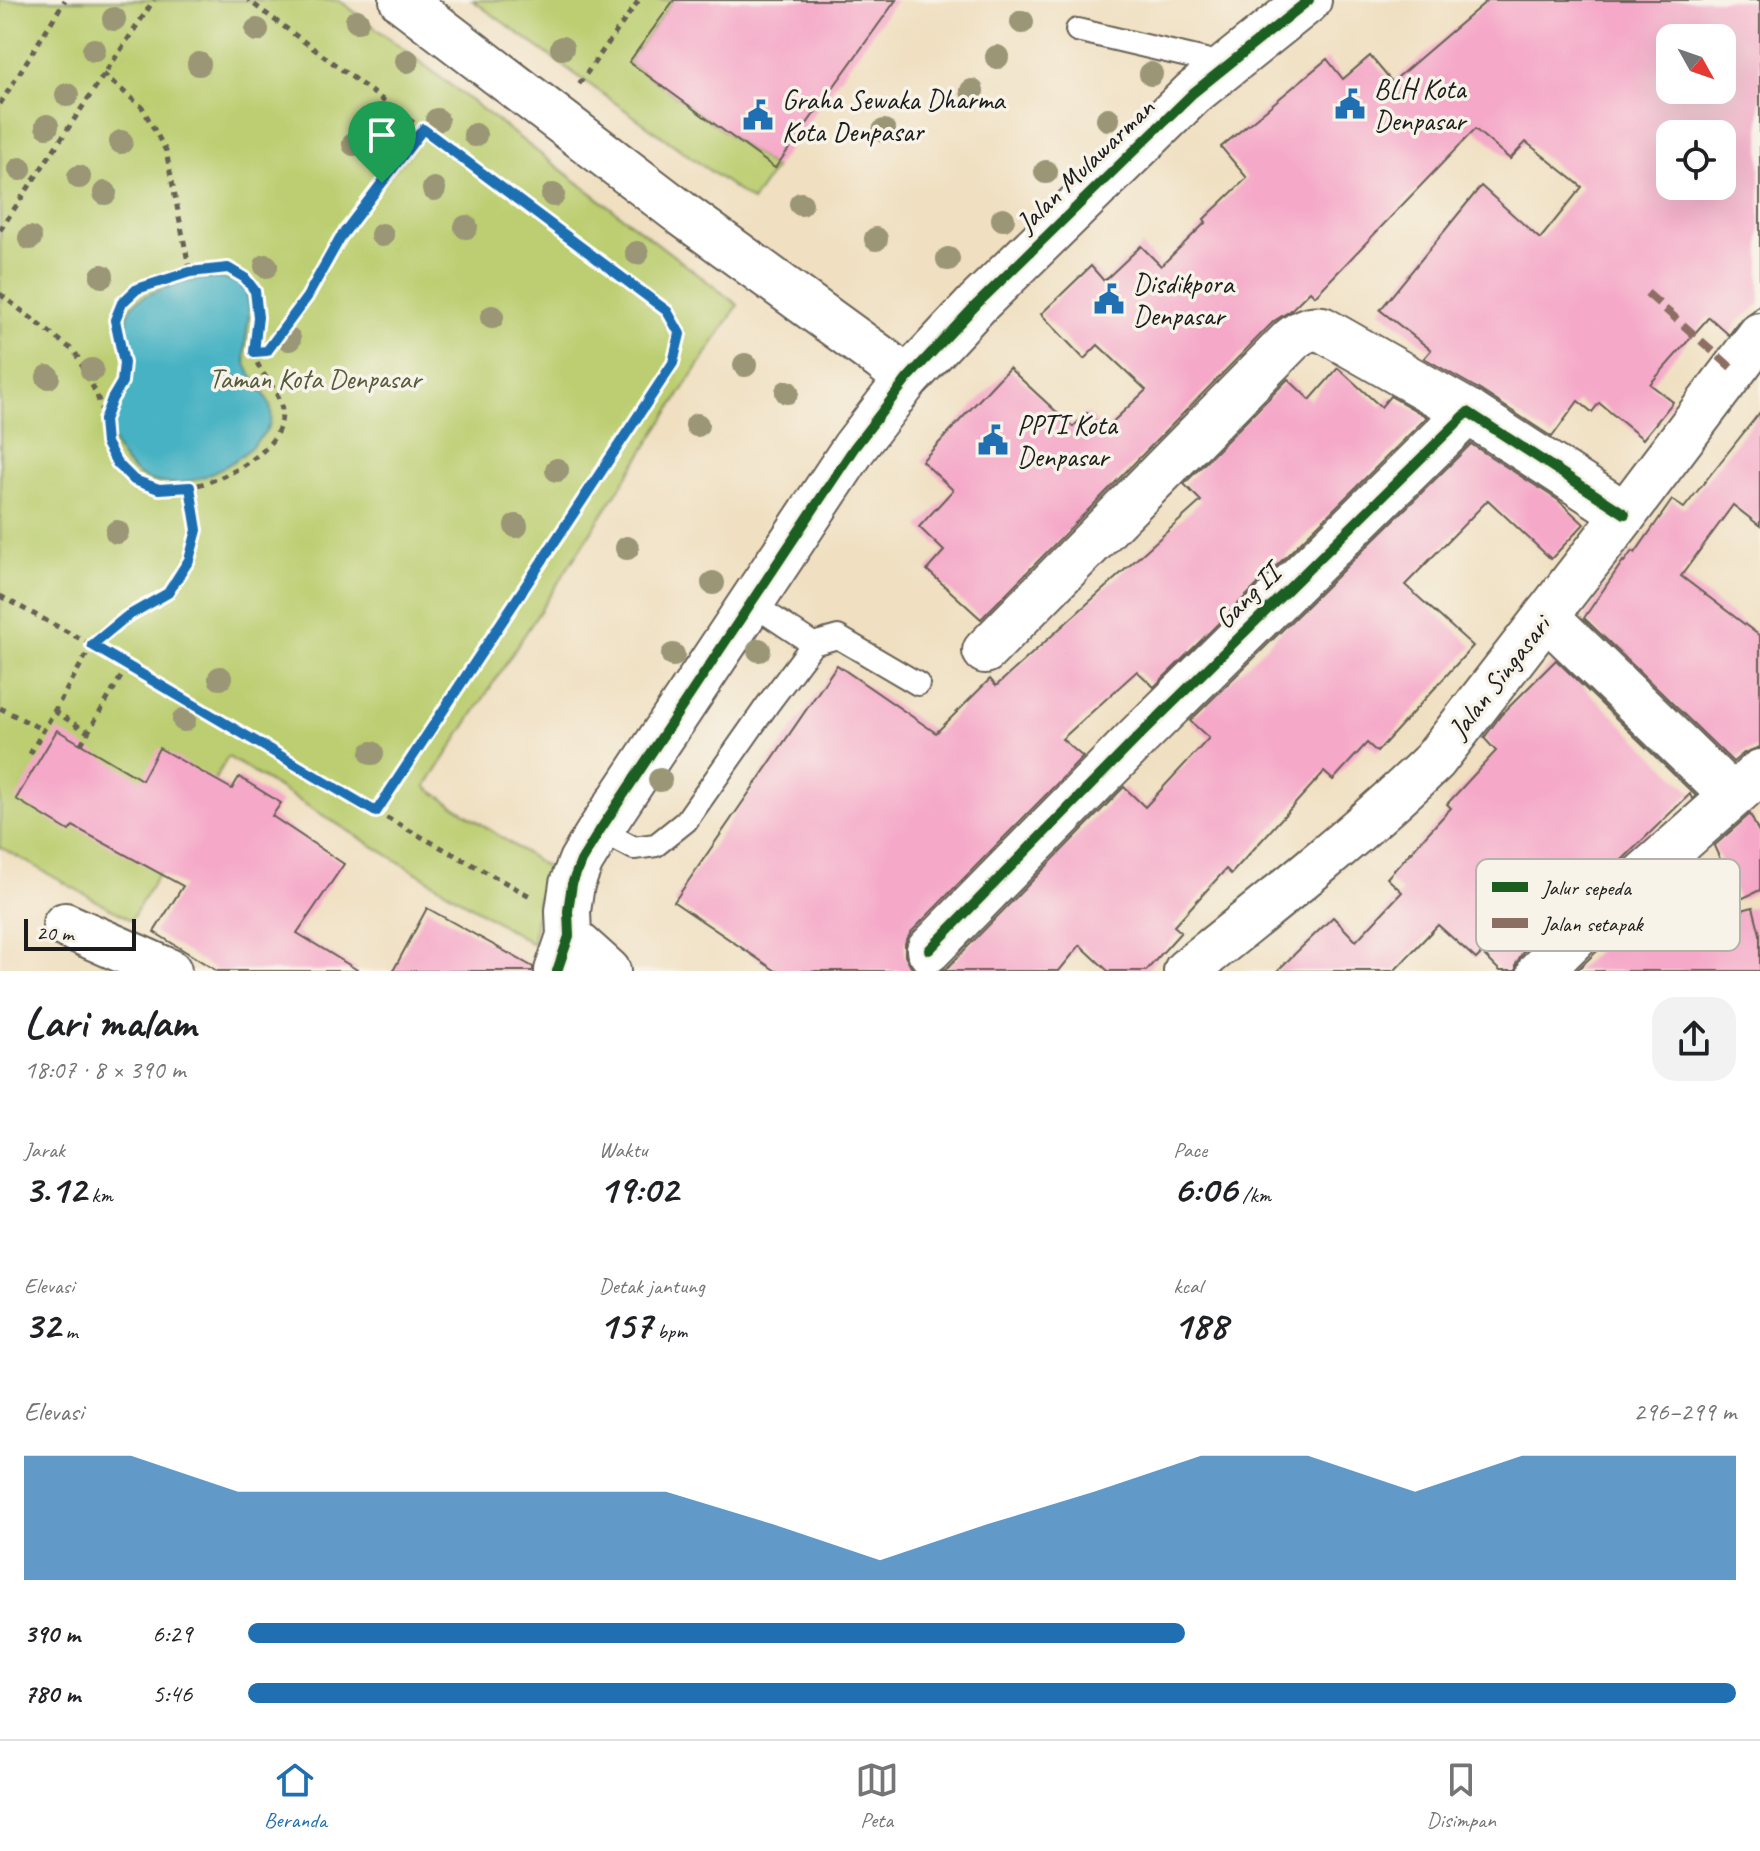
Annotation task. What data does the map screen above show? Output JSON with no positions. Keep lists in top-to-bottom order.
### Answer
{
  "streets": {
    "street": ["Jalan Mulawarman", "Gang II", "Jalan Singasari"]
  },
  "parks": ["Taman Kota Denpasar"],
  "places": {
    "public building": [
      "BLH Kota Denpasar",
      "Graha Sewaka Dharma Kota Denpasar",
      "Disdikpora Denpasar",
      "PPTI Kota Denpasar"
    ]
  },
  "legend": ["Jalur sepeda", "Jalan setapak"],
  "scale_bar": "20 m",
  "north": "bottom right",
  "page": {
    "scale": "20 m",
    "heading": ["Lari malam", "18:07 · 8 × 390 m"],
    "stats": [
      ["Jarak", "3.12 km"],
      ["Waktu", "19:02"],
      ["Pace", "6:06 /km"],
      ["Elevasi", "32 m"],
      ["Detak jantung", "157 bpm"],
      ["kcal", "188"]
    ],
    "chart": ["Elevasi", "296–299 m"],
    "list": [
      {
        "name": "390 m",
        "note": "6:29"
      },
      {
        "name": "780 m",
        "note": "5:46"
      }
    ],
    "tabs": ["Beranda", "Peta", "Disimpan"]
  }
}
